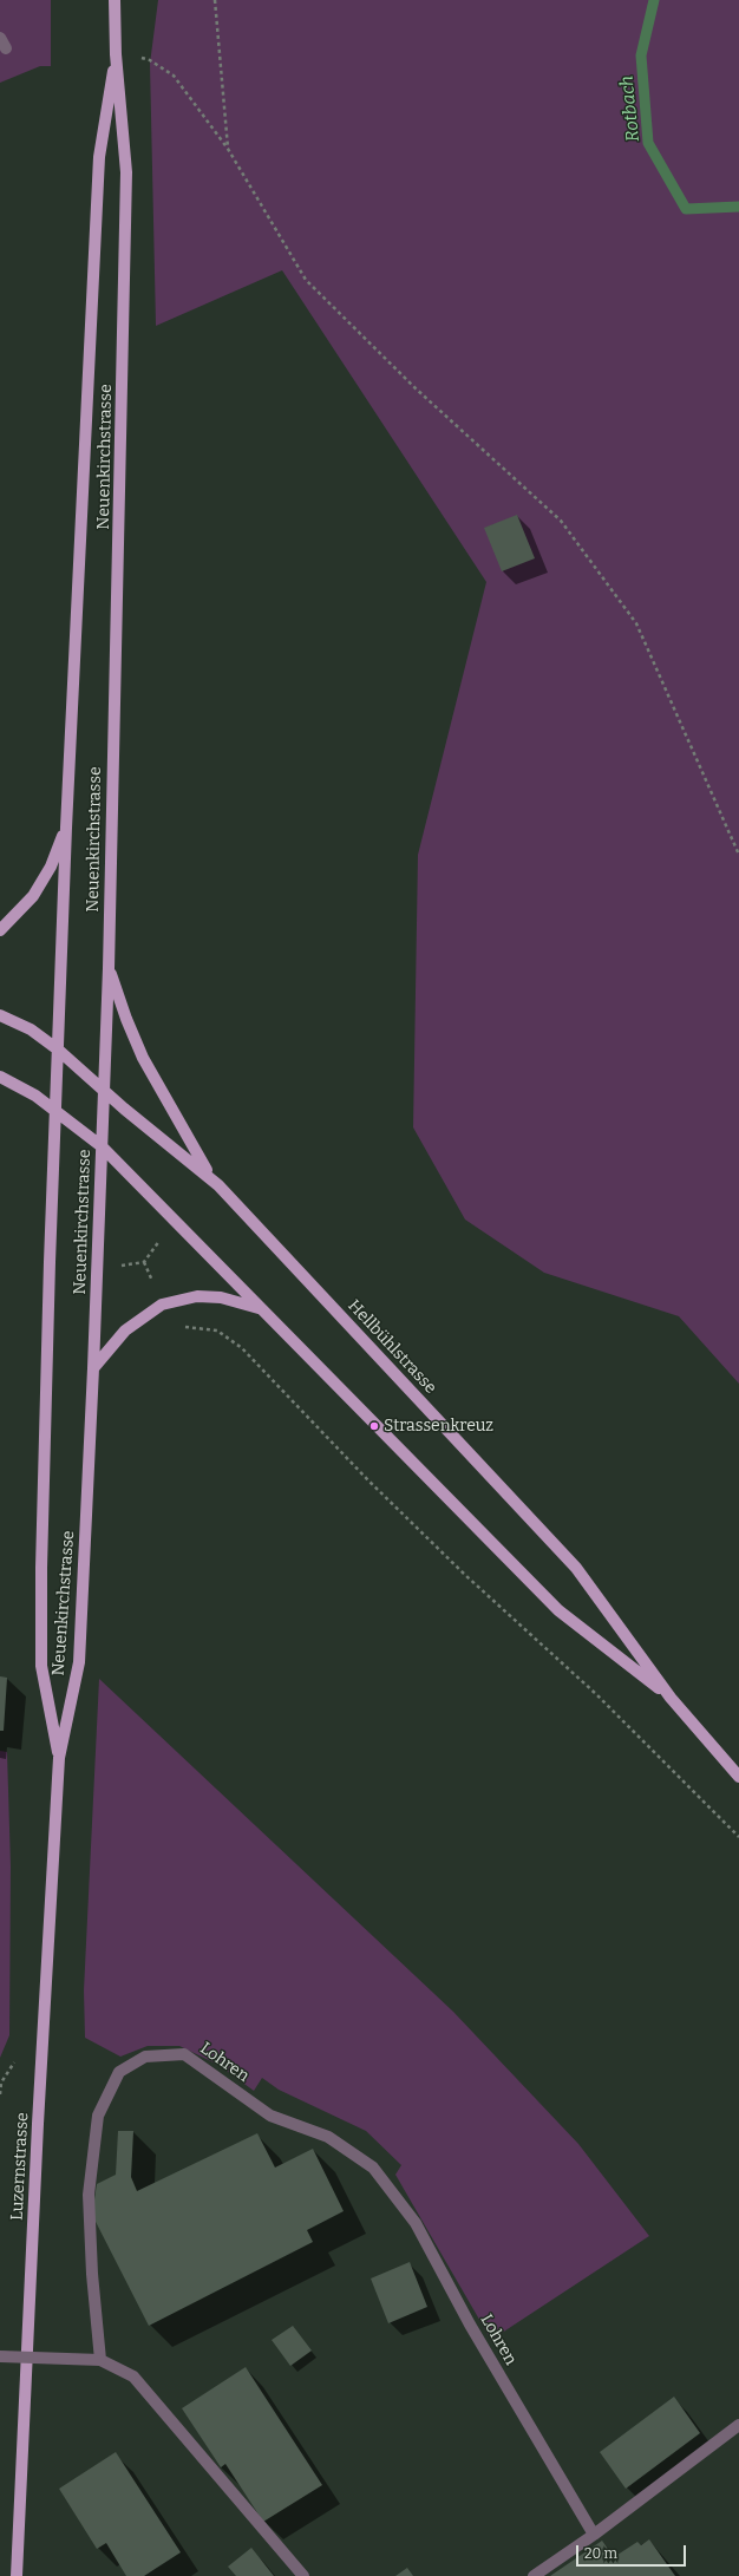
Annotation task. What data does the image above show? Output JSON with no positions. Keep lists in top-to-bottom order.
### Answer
{
  "streets": {
    "main road": ["Neuenkirchstrasse", "Hellbühlstrasse", "Luzernstrasse"],
    "street": ["Lohren"]
  },
  "crossings": [
    ["Neuenkirchstrasse", "Hellbühlstrasse"],
    ["Neuenkirchstrasse", "Luzernstrasse"]
  ],
  "water": ["Rotbach"],
  "places": ["Strassenkreuz"],
  "scale_bar": "20 m"
}
